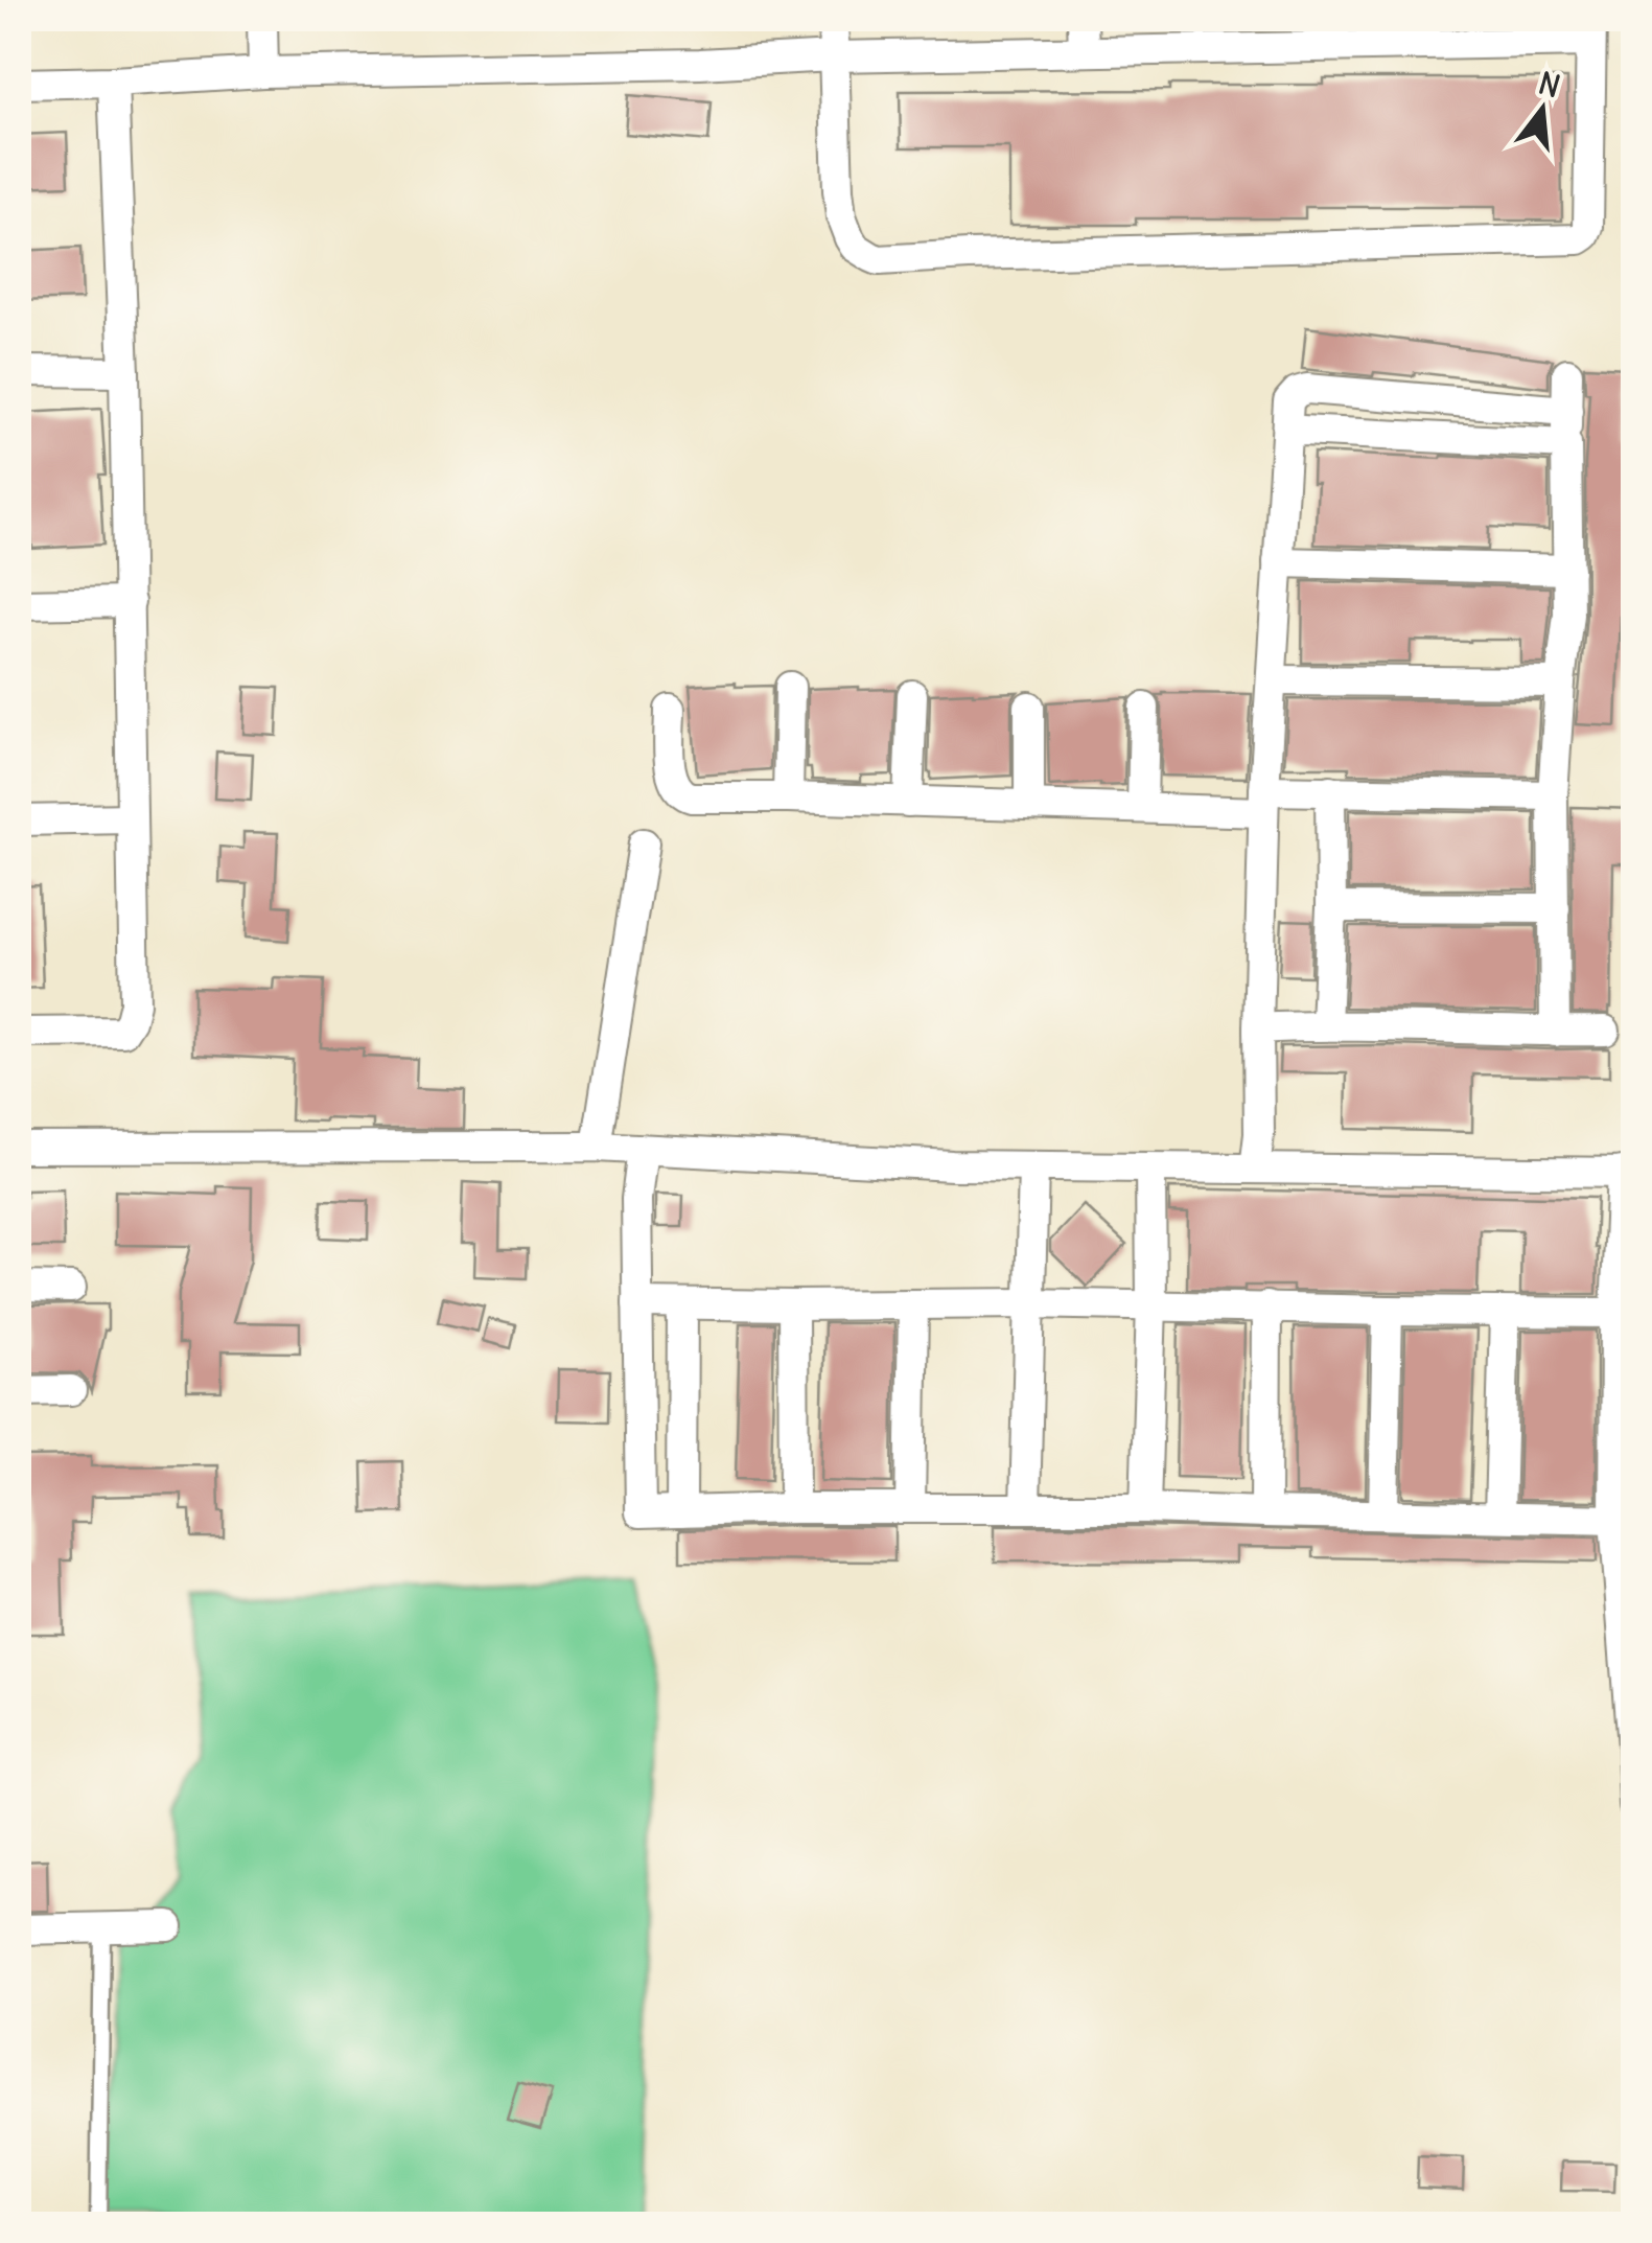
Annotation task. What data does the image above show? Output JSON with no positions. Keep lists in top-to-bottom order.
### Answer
{
  "north": "top"
}
